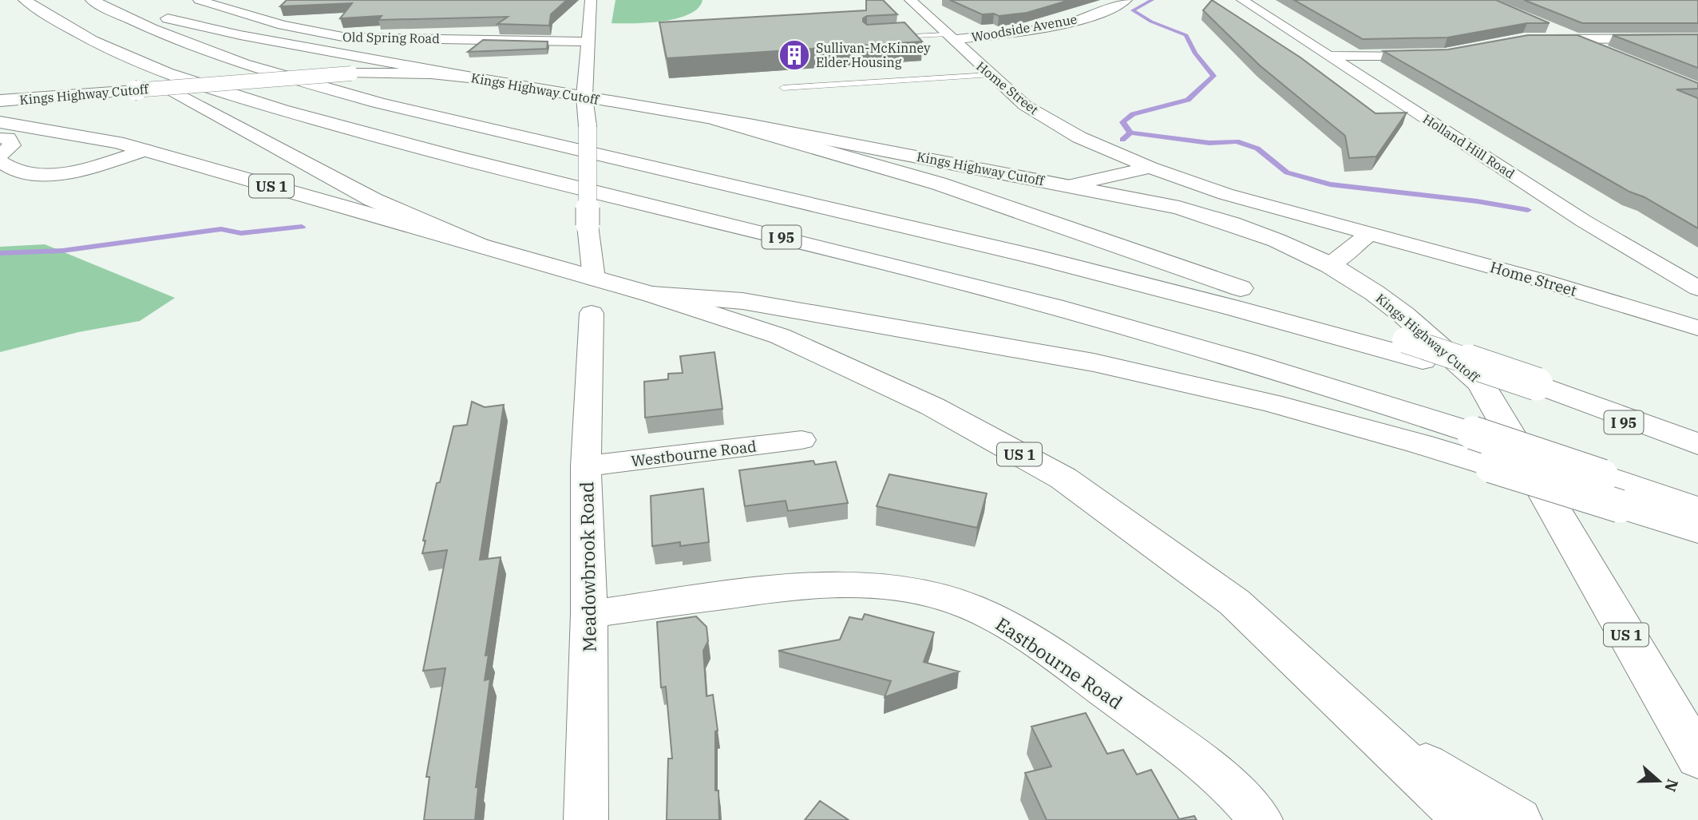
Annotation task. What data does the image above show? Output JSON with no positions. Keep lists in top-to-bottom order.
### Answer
{
  "streets": {
    "main road": ["Kings Highway Cutoff", "US 1", "I 95"],
    "street": [
      "Woodside Avenue",
      "Old Spring Road",
      "Home Street",
      "Holland Hill Road",
      "Westbourne Road",
      "Meadowbrook Road",
      "Eastbourne Road"
    ]
  },
  "crossings": [
    ["Woodside Avenue", "Home Street"],
    ["Westbourne Road", "Meadowbrook Road"],
    ["Meadowbrook Road", "Eastbourne Road"]
  ],
  "places": {
    "building": ["Sullivan-McKinney Elder Housing"]
  },
  "north": "right"
}
